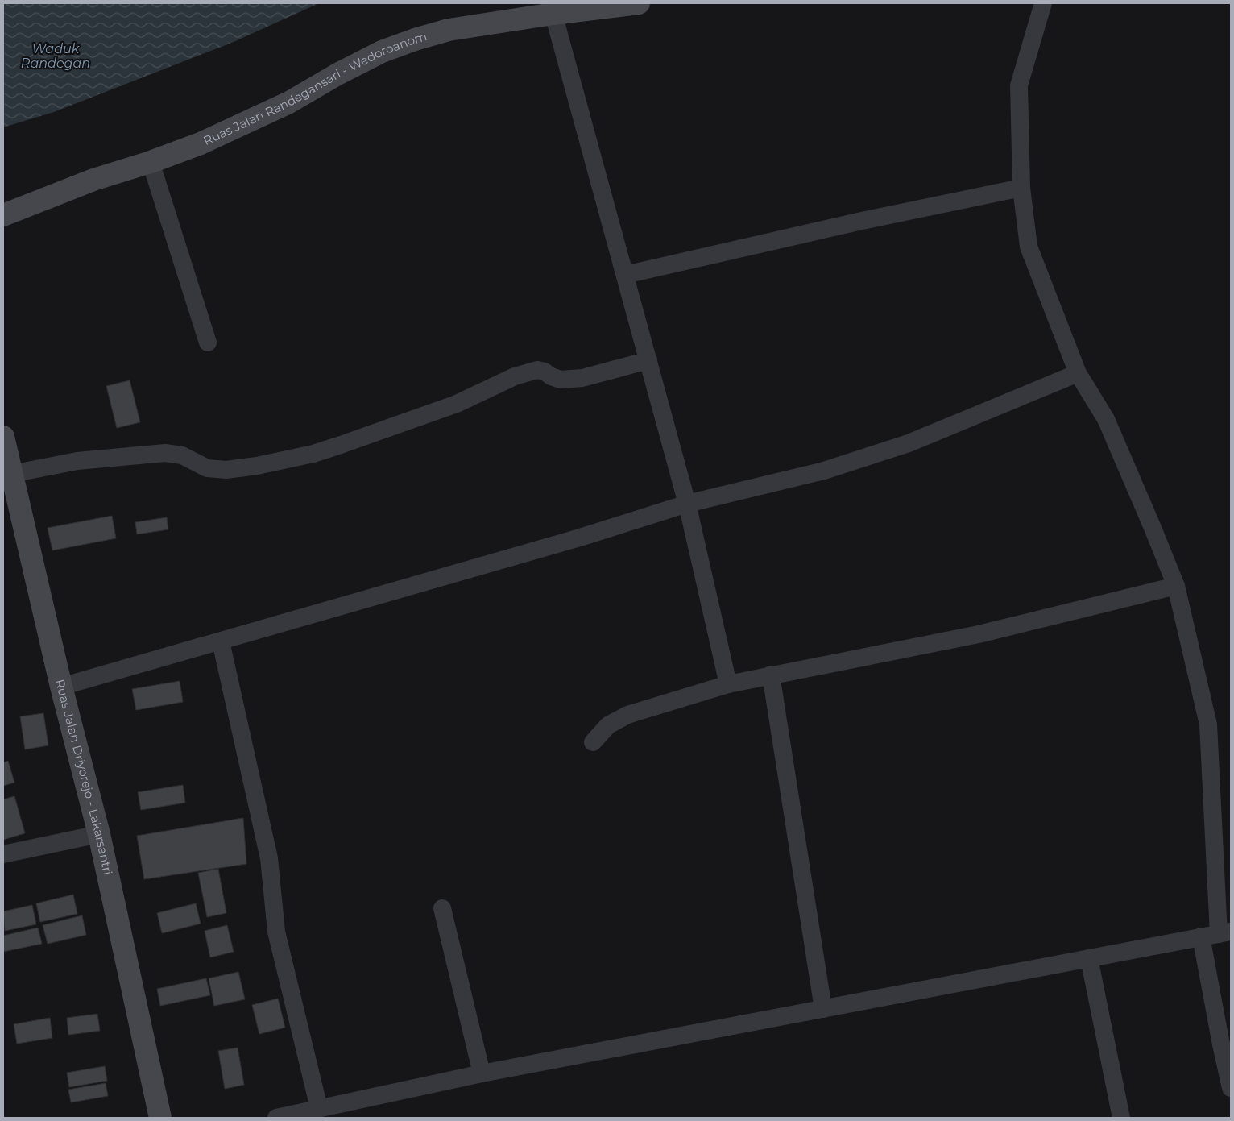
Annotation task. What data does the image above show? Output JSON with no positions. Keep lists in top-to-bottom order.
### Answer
{
  "streets": {
    "main road": ["Ruas Jalan Randegansari - Wedoroanom", "Ruas Jalan Driyorejo - Lakarsantri"]
  },
  "water": ["Waduk Randegan"]
}
